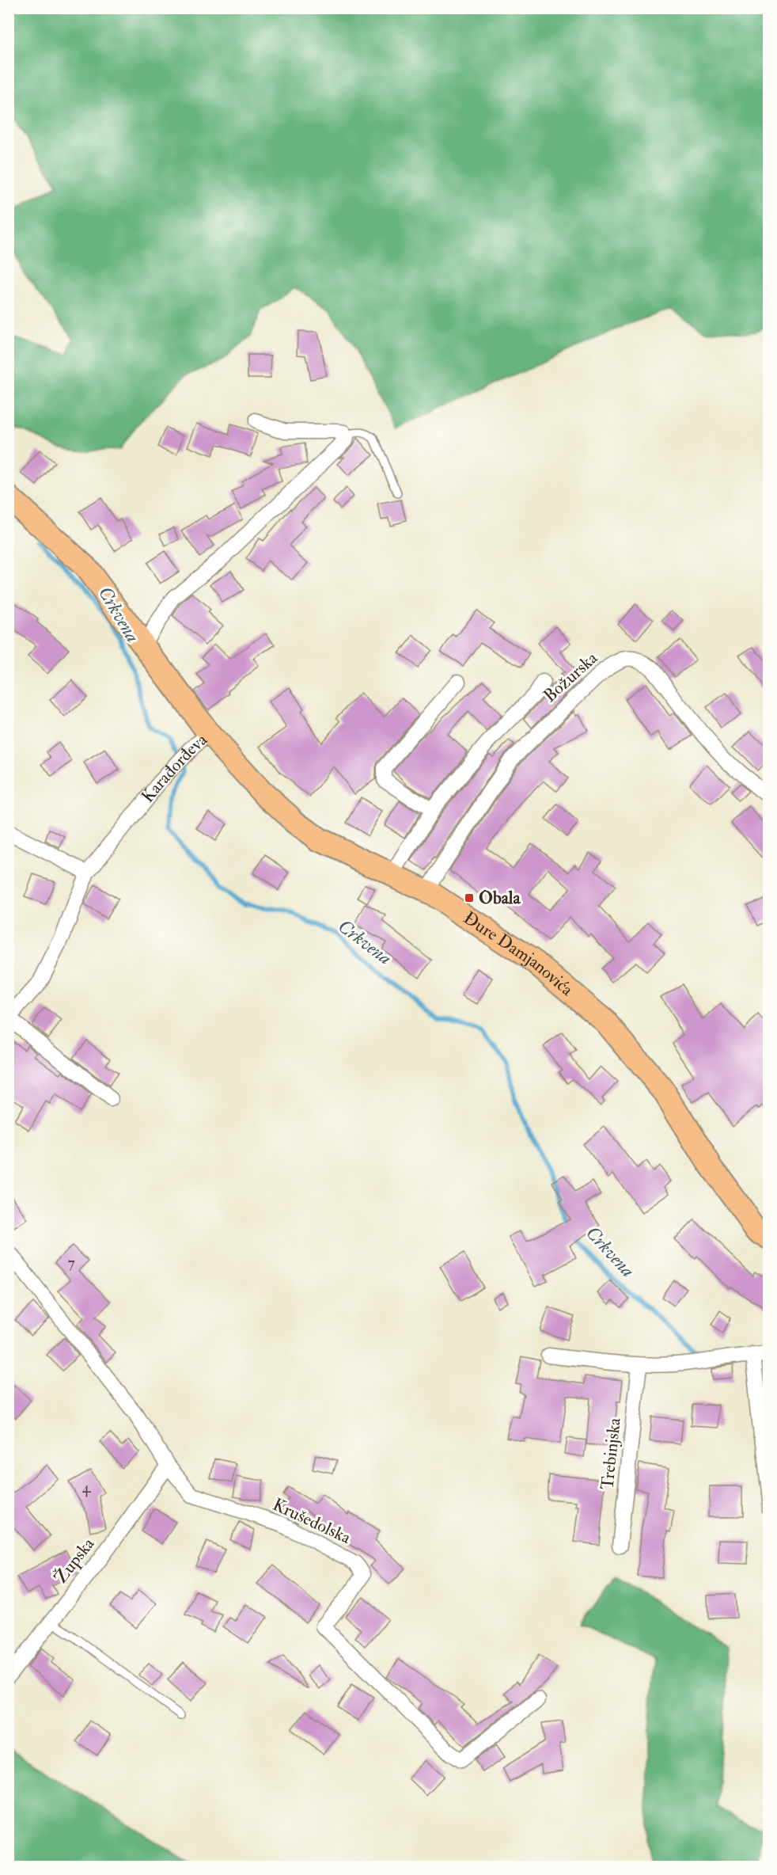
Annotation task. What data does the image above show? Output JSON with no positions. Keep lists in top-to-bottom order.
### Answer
{
  "streets": {
    "main road": ["Karađorđeva", "Đure Damjanovića"],
    "street": [
      "Božurska",
      "Trebinjska",
      "Krušedolska",
      "Župska"
    ]
  },
  "crossings": [
    ["Božurska", "Đure Damjanovića"],
    ["Karađorđeva", "Đure Damjanovića"],
    ["Krušedolska", "Župska"]
  ],
  "water": ["Crkvena"],
  "places": {
    "transit": ["Obala"]
  },
  "house_numbers": ["7", "4"]
}
